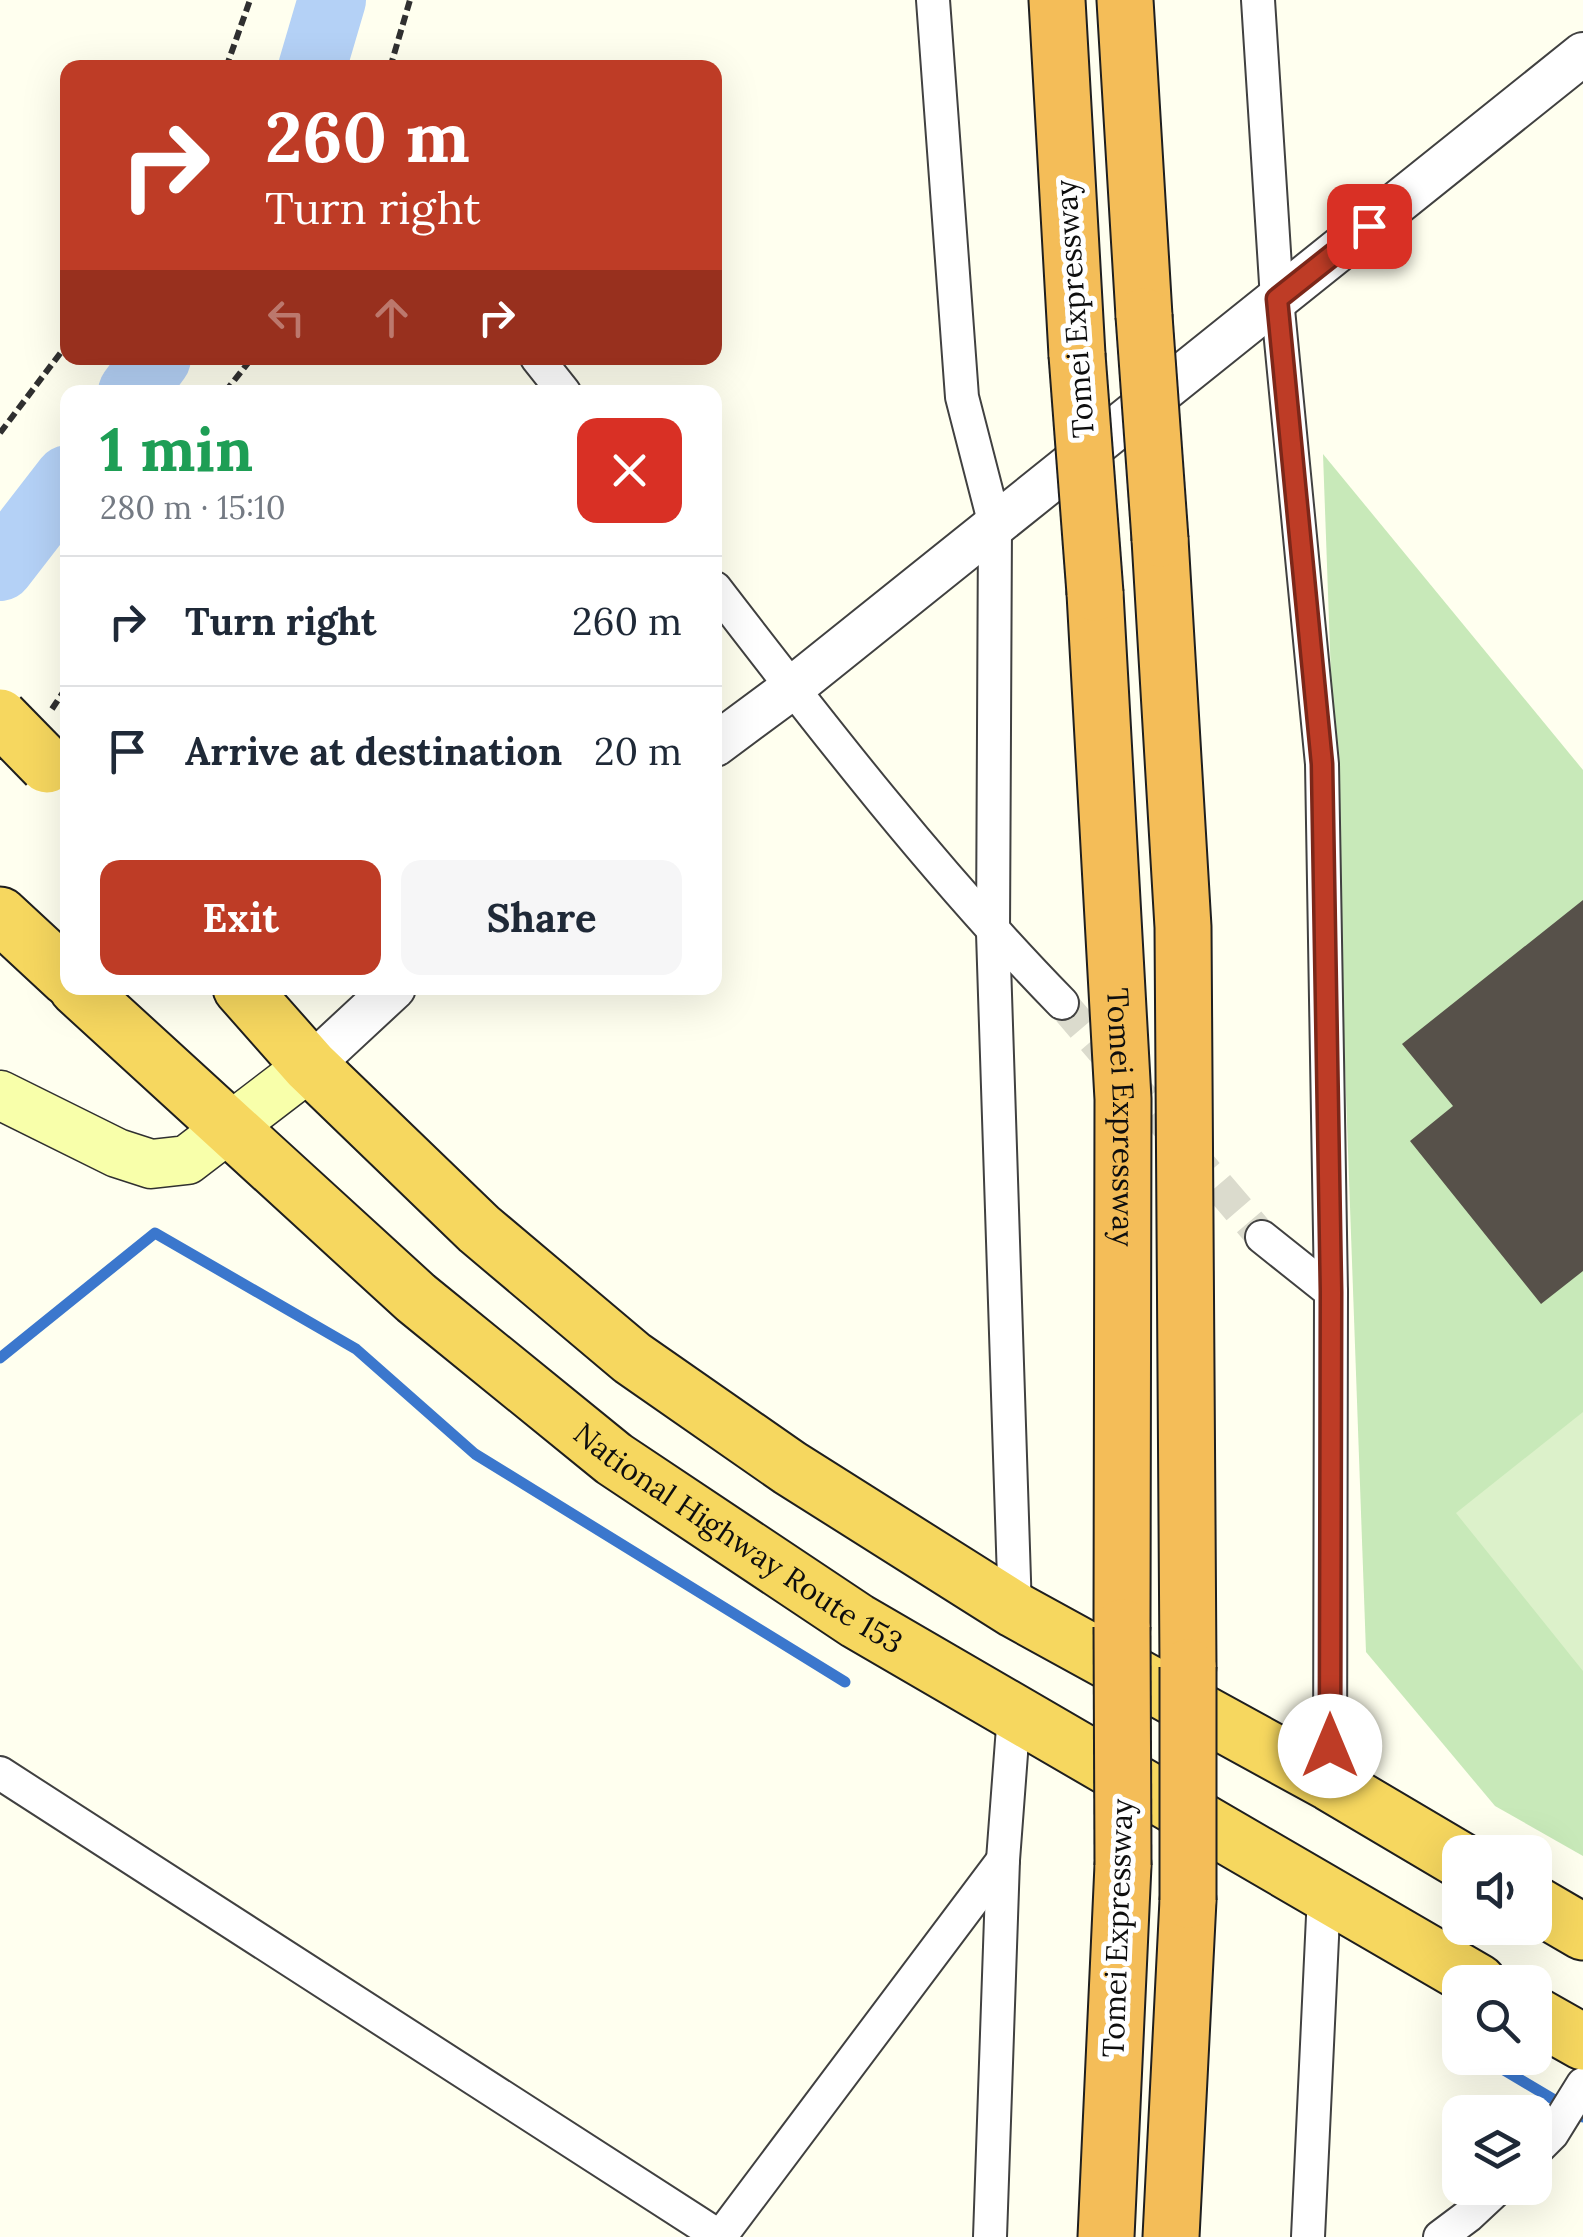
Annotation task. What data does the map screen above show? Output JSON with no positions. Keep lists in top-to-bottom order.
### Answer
{
  "streets": {
    "highway": ["Tomei Expressway", "National Highway Route 153"]
  },
  "page": {
    "turn": ["260 m", "Turn right"],
    "heading": ["1 min", "280 m · 15:10"],
    "list": [
      {
        "name": "Turn right",
        "value": "260 m"
      },
      {
        "name": "Arrive at destination",
        "value": "20 m"
      }
    ],
    "buttons": ["Exit", "Share"]
  }
}
